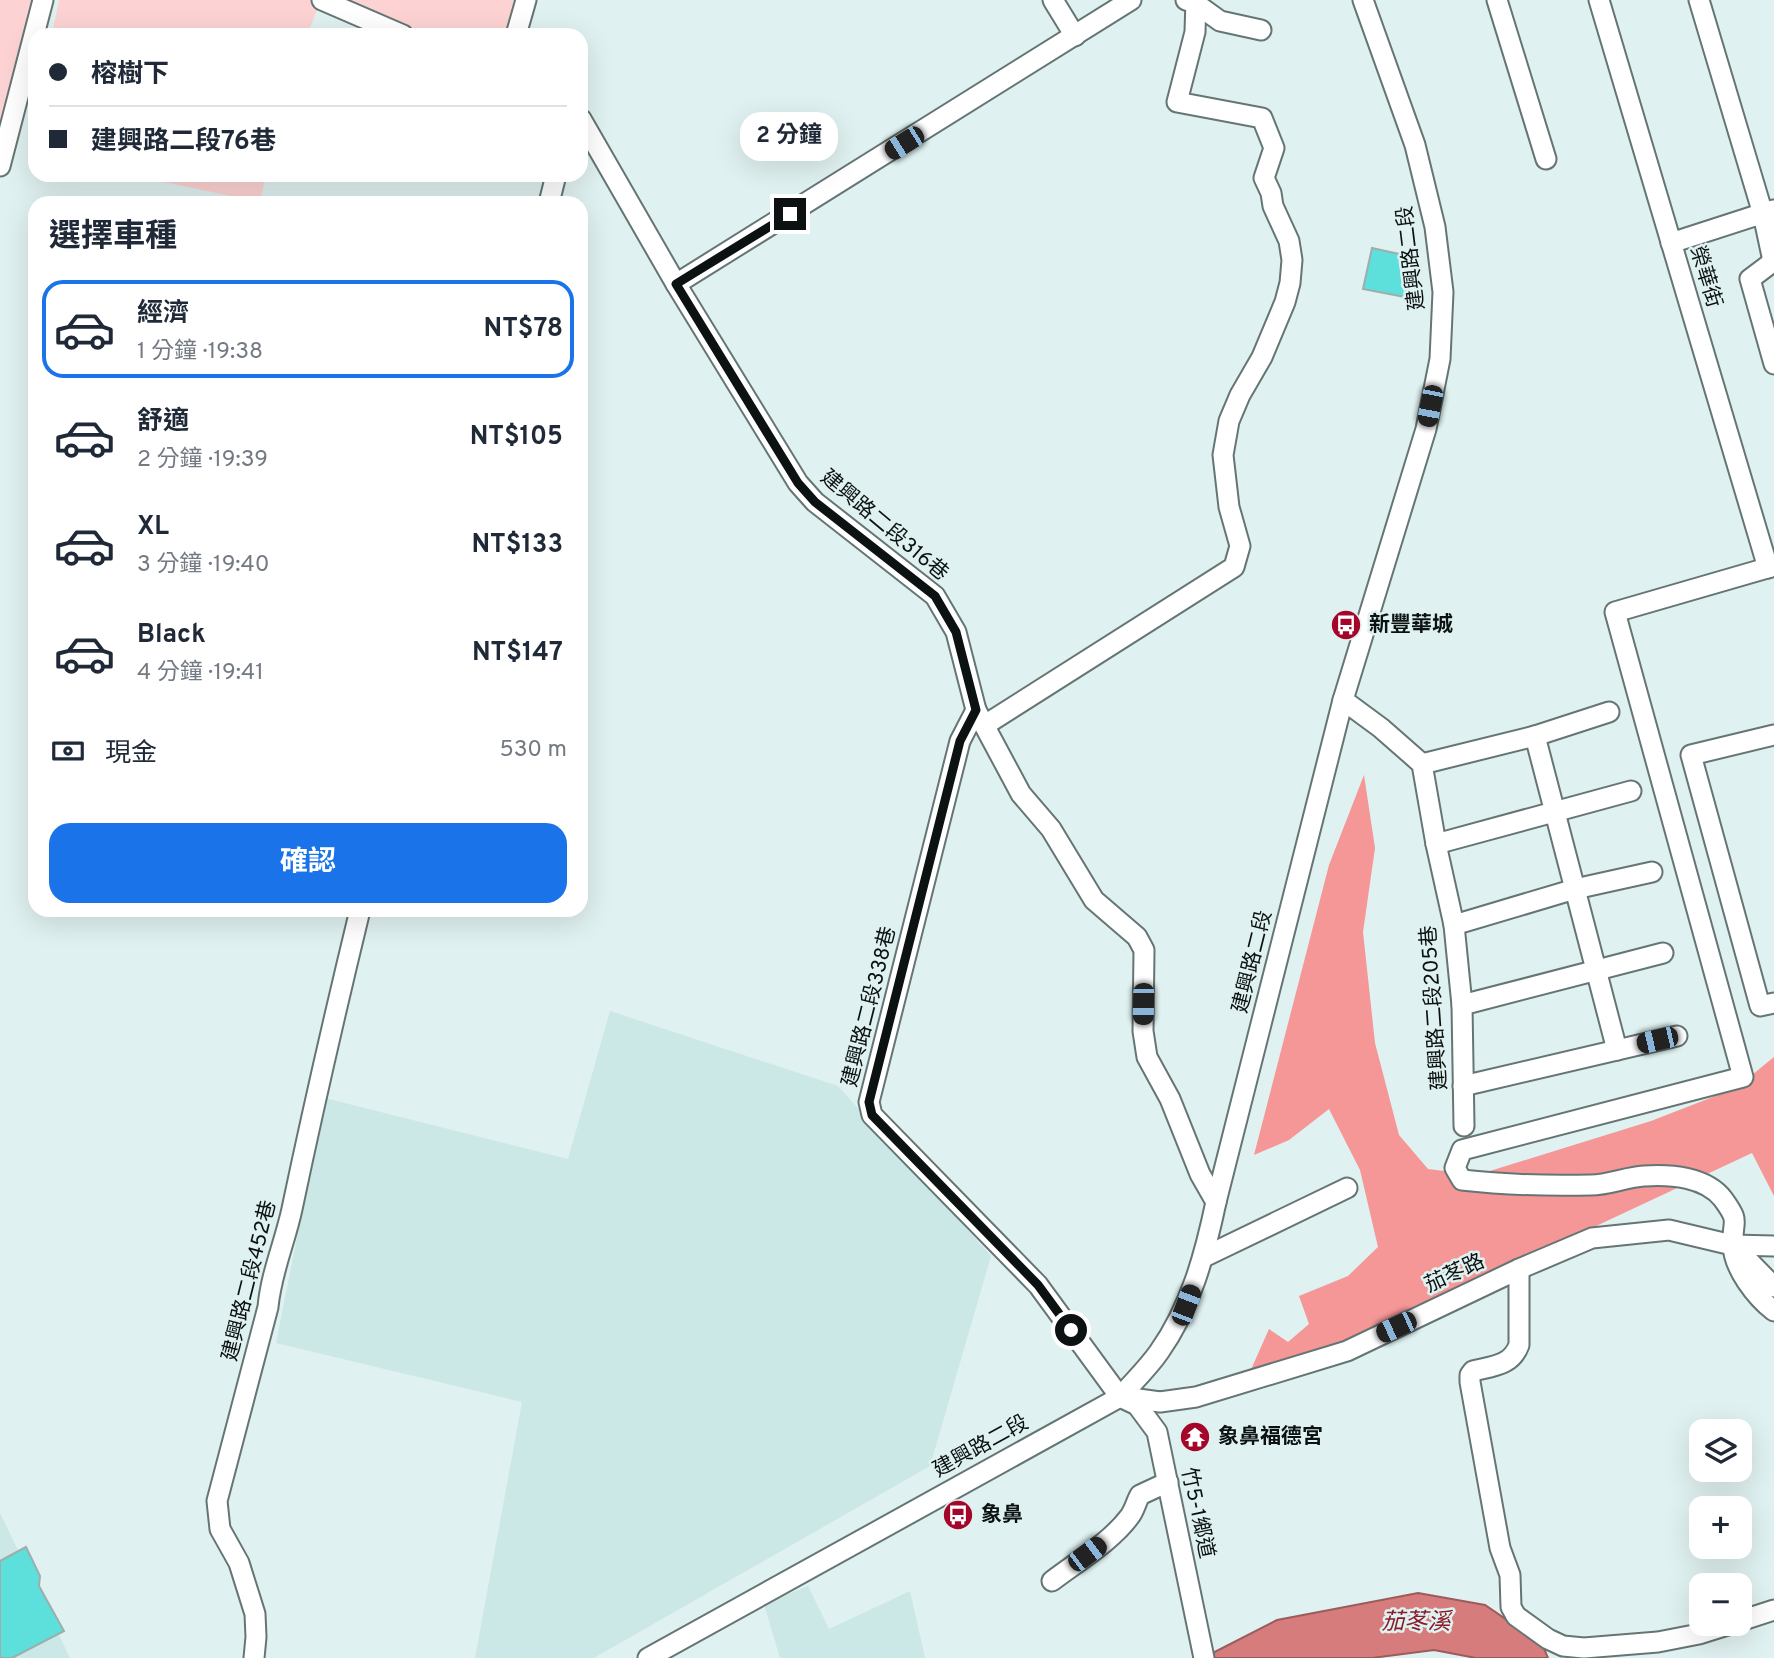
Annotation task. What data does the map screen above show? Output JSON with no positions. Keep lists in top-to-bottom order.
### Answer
{
  "streets": {
    "street": [
      "建興路二段",
      "榮華街",
      "建興路二段316巷",
      "建興路二段338巷",
      "建興路二段205巷",
      "茄苳路",
      "建興路二段452巷",
      "竹5-1鄉道"
    ]
  },
  "crossings": [
    ["建興路二段", "建興路二段316巷"],
    ["建興路二段", "建興路二段338巷"],
    ["建興路二段", "茄苳路"],
    ["建興路二段", "竹5-1鄉道"],
    ["建興路二段316巷", "建興路二段338巷"],
    ["建興路二段338巷", "茄苳路"],
    ["建興路二段338巷", "竹5-1鄉道"],
    ["茄苳路", "竹5-1鄉道"]
  ],
  "water": ["茄苳溪"],
  "places": {
    "bus stop": ["新豐華城", "象鼻"],
    "temple": ["象鼻福德宮"]
  },
  "page": {
    "banner": ["榕樹下", "建興路二段76巷"],
    "bubble": "2 分鐘",
    "heading": "選擇車種",
    "list": [
      {
        "name": "經濟",
        "note": "1 分鐘 · 19:38",
        "value": "NT$78"
      },
      {
        "name": "舒適",
        "note": "2 分鐘 · 19:39",
        "value": "NT$105"
      },
      {
        "name": "XL",
        "note": "3 分鐘 · 19:40",
        "value": "NT$133"
      },
      {
        "name": "Black",
        "note": "4 分鐘 · 19:41",
        "value": "NT$147"
      }
    ],
    "pay": ["現金", "530 m"],
    "buttons": "確認",
    "map_buttons": ["+", "−"]
  }
}
